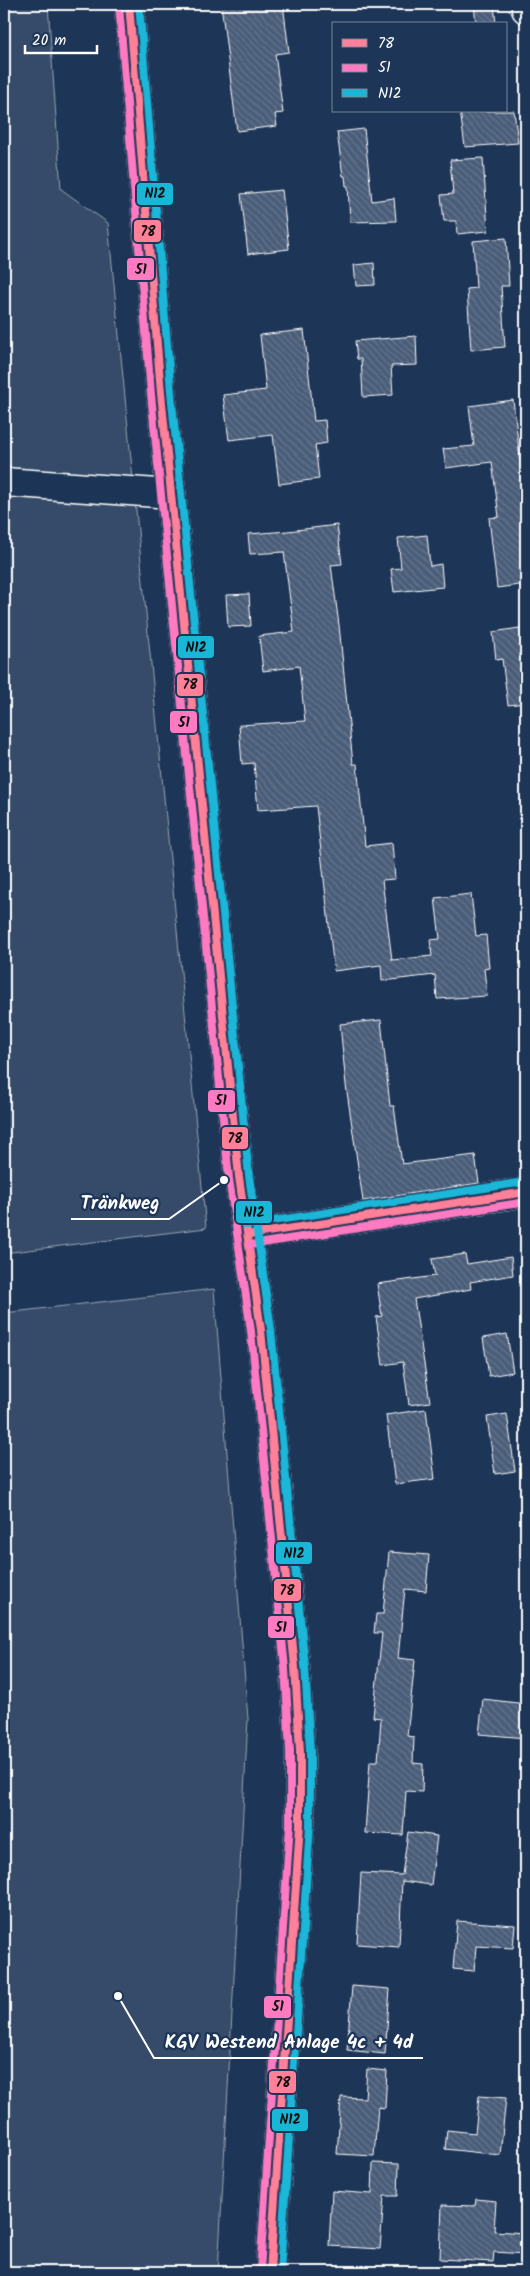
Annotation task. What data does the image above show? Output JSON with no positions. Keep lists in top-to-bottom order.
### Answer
{
  "places": ["Tränkweg", "KGV Westend Anlage 4c + 4d"],
  "lines": ["transit line 78", "transit line N12", "transit line 51"],
  "legend": ["78", "51", "N12"],
  "scale_bar": "20 m"
}
